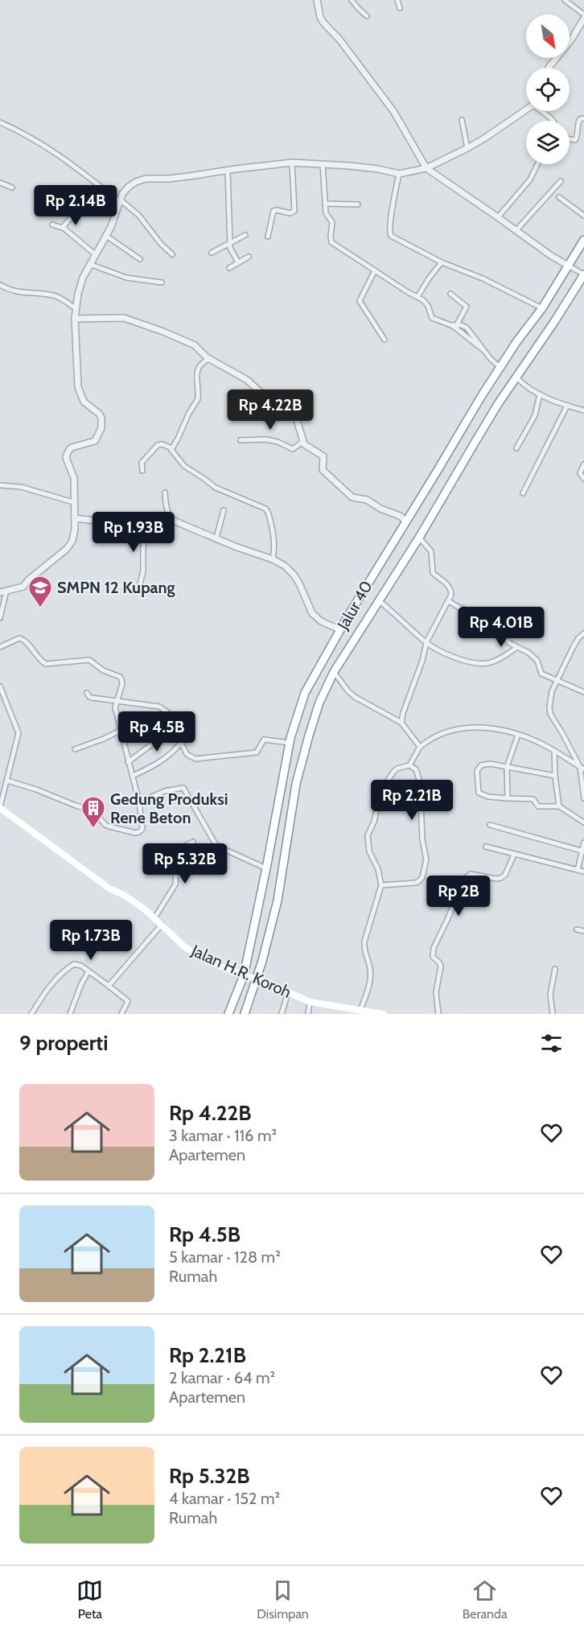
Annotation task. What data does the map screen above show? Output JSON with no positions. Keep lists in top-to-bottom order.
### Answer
{
  "streets": {
    "highway": ["Jalur 40"],
    "main road": ["Jalan H.R. Koroh"]
  },
  "crossings": [
    ["Jalur 40", "Jalan H.R. Koroh"]
  ],
  "places": {
    "school or university": ["SMPN 12 Kupang"],
    "building": ["Gedung Produksi Rene Beton"]
  },
  "north": "bottom right",
  "page": {
    "price": [
      "Rp 2.14B",
      "Rp 4.22B",
      "Rp 1.93B",
      "Rp 4.01B",
      "Rp 4.5B",
      "Rp 2.21B",
      "Rp 5.32B",
      "Rp 2B",
      "Rp 1.73B"
    ],
    "heading": "9 properti",
    "list": [
      {
        "name": "Rp 4.22B",
        "note": "3 kamar · 116 m² · Apartemen"
      },
      {
        "name": "Rp 4.5B",
        "note": "5 kamar · 128 m² · Rumah"
      },
      {
        "name": "Rp 2.21B",
        "note": "2 kamar · 64 m² · Apartemen"
      },
      {
        "name": "Rp 5.32B",
        "note": "4 kamar · 152 m² · Rumah"
      }
    ],
    "tabs": ["Peta", "Disimpan", "Beranda"]
  }
}
